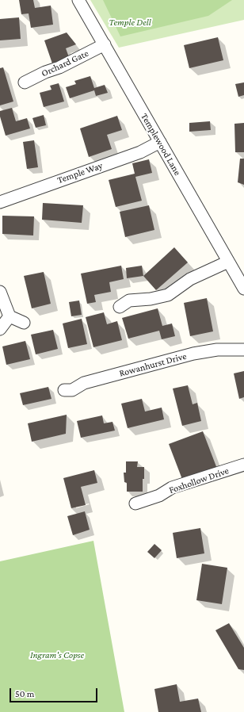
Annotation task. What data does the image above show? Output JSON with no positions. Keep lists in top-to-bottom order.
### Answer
{
  "streets": {
    "street": [
      "Orchard Gate",
      "Templewood Lane",
      "Temple Way",
      "Rowanhurst Drive",
      "Foxhollow Drive"
    ]
  },
  "crossings": [
    ["Orchard Gate", "Templewood Lane"],
    ["Templewood Lane", "Temple Way"]
  ],
  "parks": ["Temple Dell", "Ingram's Copse"],
  "scale_bar": "50 m"
}
